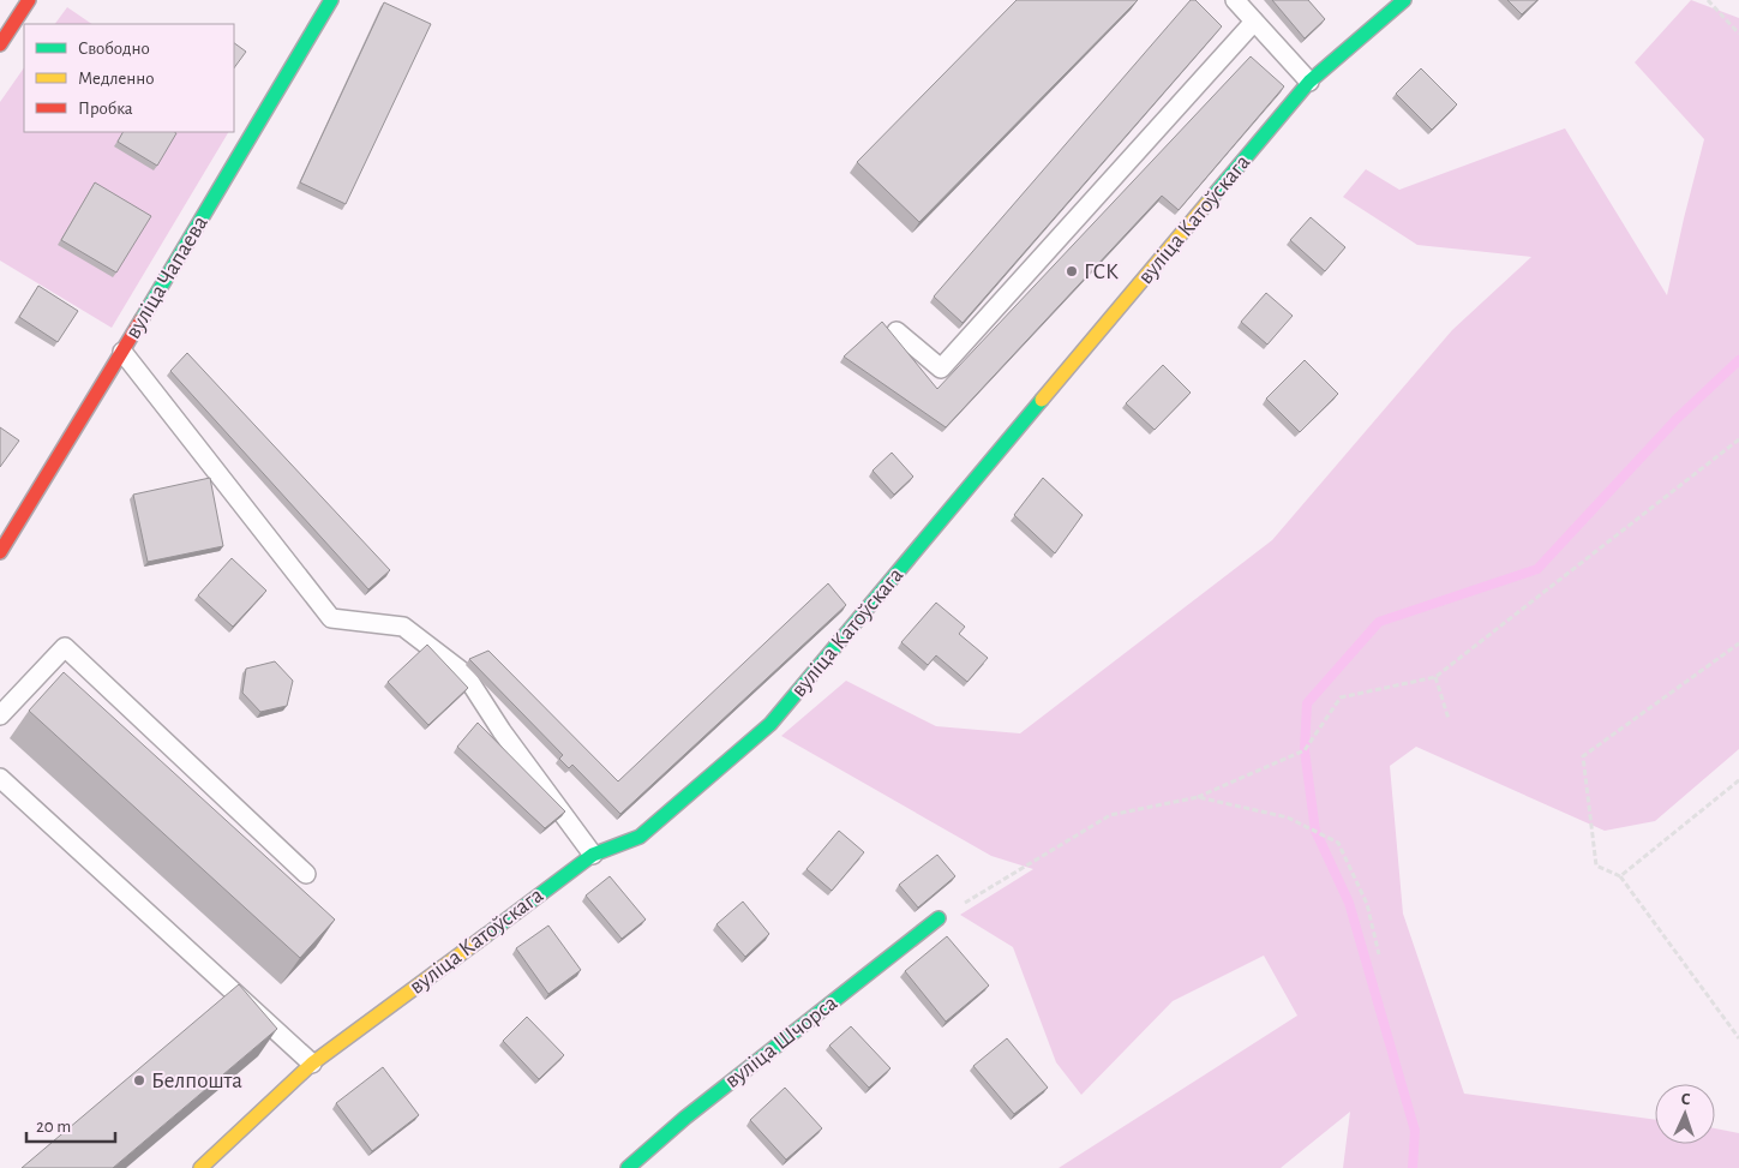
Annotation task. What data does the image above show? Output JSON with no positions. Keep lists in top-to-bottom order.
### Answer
{
  "streets": {
    "street": ["вуліца Катоўскага", "вуліца Чапаева", "вуліца Шчорса"]
  },
  "places": ["ГСК", "Белпошта"],
  "legend": ["Свободно", "Медленно", "Пробка"],
  "scale_bar": "20 m",
  "north": "top"
}
